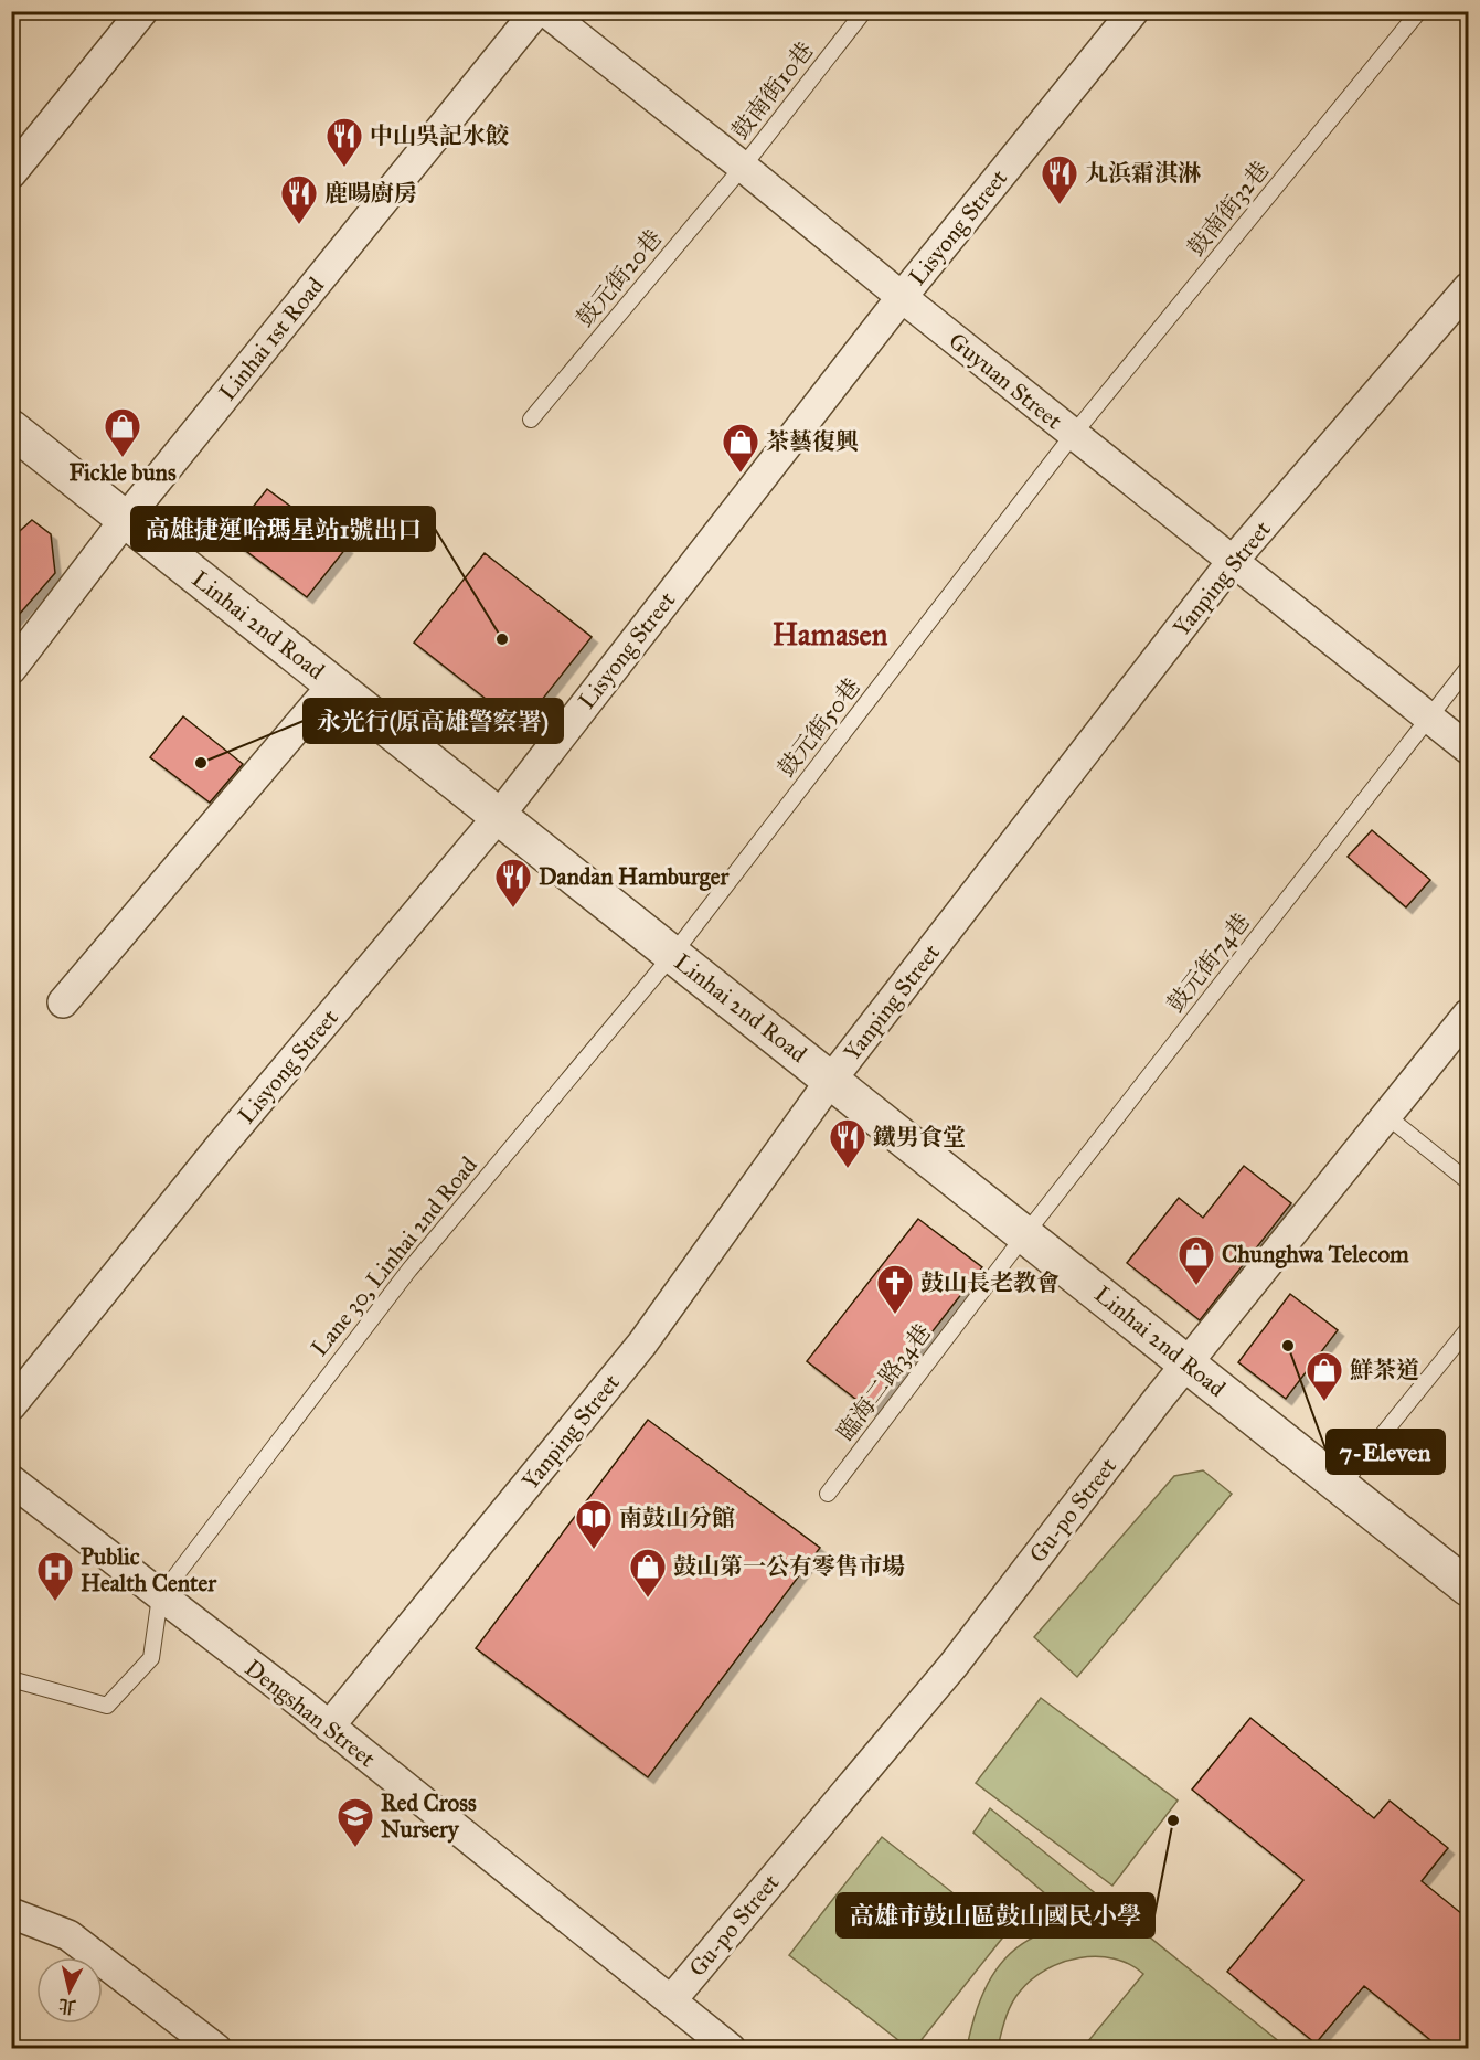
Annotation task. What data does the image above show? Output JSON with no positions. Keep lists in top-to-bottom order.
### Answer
{
  "streets": {
    "street": [
      "Lisyong Street",
      "Linhai 1st Road",
      "Guyuan Street",
      "Yanping Street",
      "Linhai 2nd Road",
      "Gu-po Street",
      "Dengshan Street"
    ],
    "lane": [
      "鼓南街10巷",
      "鼓南街32巷",
      "鼓元街20巷",
      "鼓元街50巷",
      "鼓元街74巷",
      "Lane 30, Linhai 2nd Road",
      "臨海二路34巷"
    ]
  },
  "crossings": [
    ["鼓南街10巷", "鼓元街20巷"],
    ["鼓南街10巷", "Guyuan Street"],
    ["鼓南街32巷", "Guyuan Street"],
    ["鼓南街32巷", "鼓元街50巷"],
    ["Lisyong Street", "Guyuan Street"],
    ["Lisyong Street", "Linhai 2nd Road"],
    ["鼓元街20巷", "Guyuan Street"],
    ["Linhai 1st Road", "Linhai 2nd Road"],
    ["Guyuan Street", "Yanping Street"],
    ["Guyuan Street", "鼓元街50巷"],
    ["Guyuan Street", "鼓元街74巷"],
    ["Yanping Street", "Linhai 2nd Road"],
    ["Yanping Street", "Dengshan Street"],
    ["Linhai 2nd Road", "鼓元街50巷"],
    ["Linhai 2nd Road", "鼓元街74巷"],
    ["Linhai 2nd Road", "Lane 30, Linhai 2nd Road"],
    ["Linhai 2nd Road", "臨海二路34巷"],
    ["Linhai 2nd Road", "Gu-po Street"],
    ["鼓元街50巷", "Lane 30, Linhai 2nd Road"],
    ["鼓元街74巷", "臨海二路34巷"],
    ["Lane 30, Linhai 2nd Road", "Dengshan Street"],
    ["Gu-po Street", "Dengshan Street"]
  ],
  "districts": ["Hamasen"],
  "places": {
    "restaurant": [
      "中山吳記水餃",
      "丸浜霜淇淋",
      "鹿暘廚房",
      "Dandan Hamburger",
      "鐵男食堂"
    ],
    "shop": [
      "Fickle buns",
      "茶藝復興",
      "Chunghwa Telecom",
      "鮮茶道",
      "鼓山第一公有零售市場"
    ],
    "other": [
      "高雄捷運哈瑪星站1號出口",
      "永光行(原高雄警察署)",
      "7-Eleven",
      "高雄市鼓山區鼓山國民小學"
    ],
    "church": ["鼓山長老教會"],
    "library": ["南鼓山分館"],
    "hospital": ["Public Health Center"],
    "school or university": ["Red Cross Nursery"]
  },
  "north": "bottom"
}
